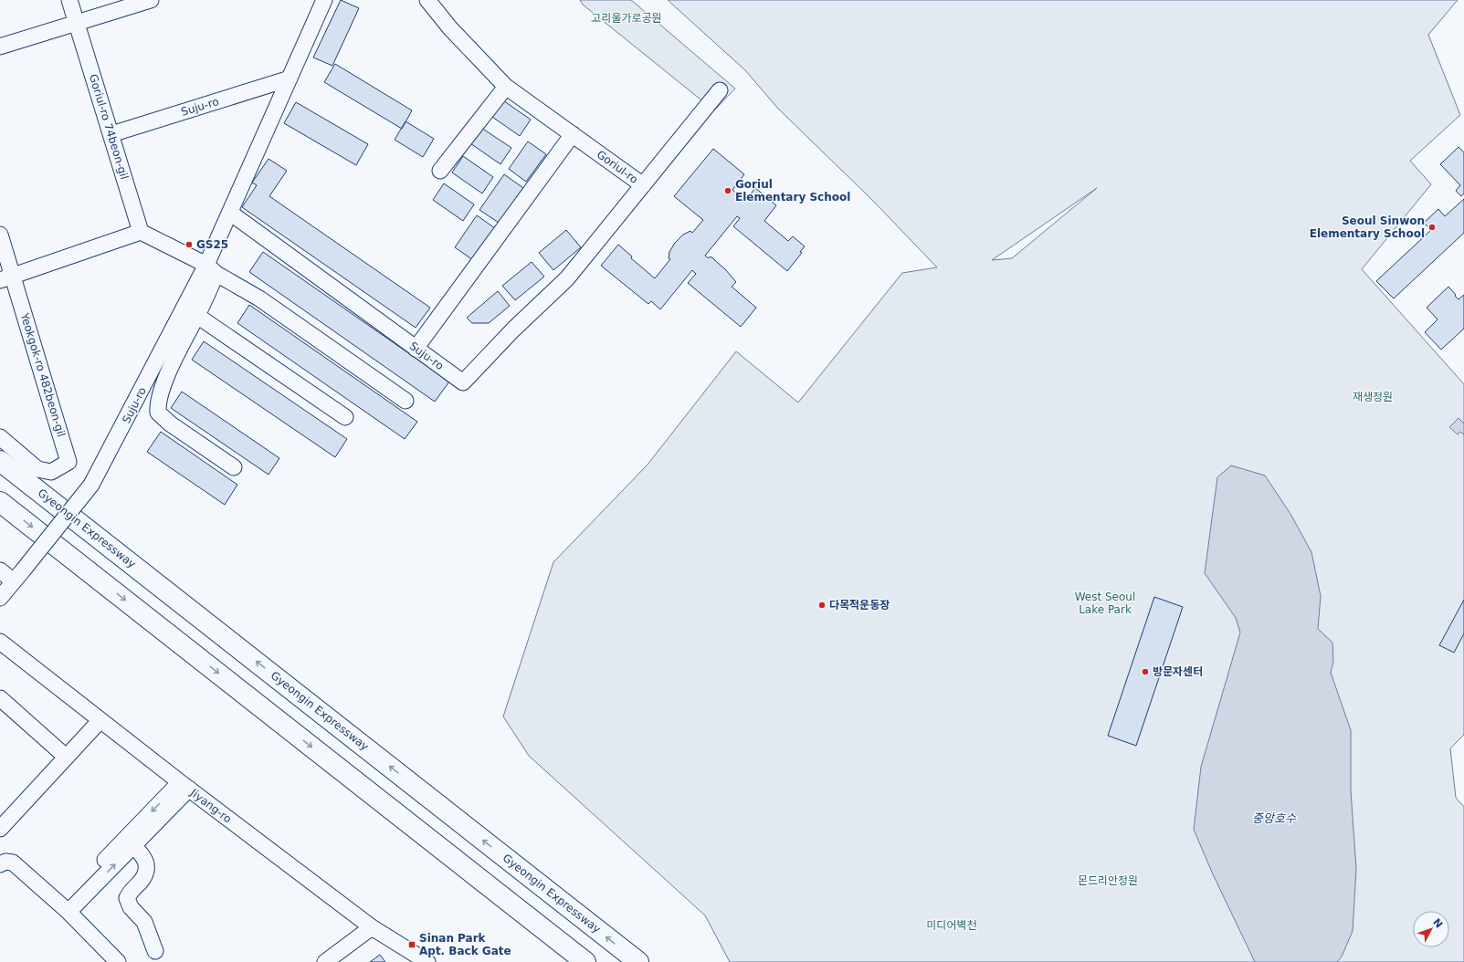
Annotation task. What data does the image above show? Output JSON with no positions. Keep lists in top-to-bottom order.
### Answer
{
  "streets": {
    "highway": ["Gyeongin Expressway"],
    "street": [
      "Suju-ro",
      "Goriul-ro 74beon-gil",
      "Goriul-ro",
      "Yeokgok-ro 482beon-gil",
      "Jiyang-ro"
    ]
  },
  "crossings": [
    ["Suju-ro", "Goriul-ro 74beon-gil"],
    ["Suju-ro", "Goriul-ro"]
  ],
  "water": ["중앙호수"],
  "parks": [
    "고리울가로공원",
    "재생정원",
    "West Seoul Lake Park",
    "몬드리안정원",
    "미디어벽천"
  ],
  "places": {
    "other": [
      "Goriul Elementary School",
      "Seoul Sinwon Elementary School",
      "GS25",
      "다목적운동장",
      "방문자센터"
    ],
    "transit": ["Sinan Park Apt. Back Gate"]
  },
  "north": "top right"
}
